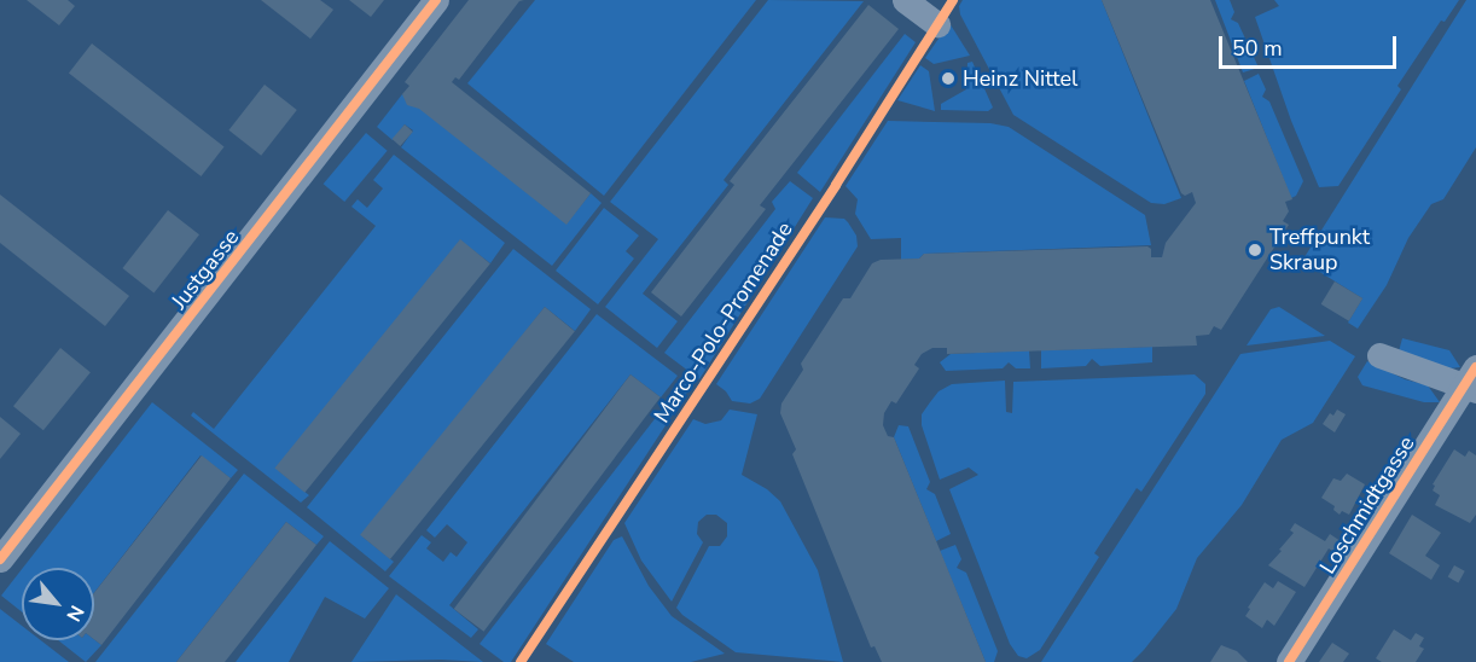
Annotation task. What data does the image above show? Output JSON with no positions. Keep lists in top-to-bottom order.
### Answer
{
  "streets": {
    "street": ["Justgasse", "Loschmidtgasse"],
    "cycle path": ["Marco-Polo-Promenade"]
  },
  "places": ["Heinz Nittel", "Treffpunkt Skraup"],
  "scale_bar": "50 m",
  "north": "bottom right"
}
